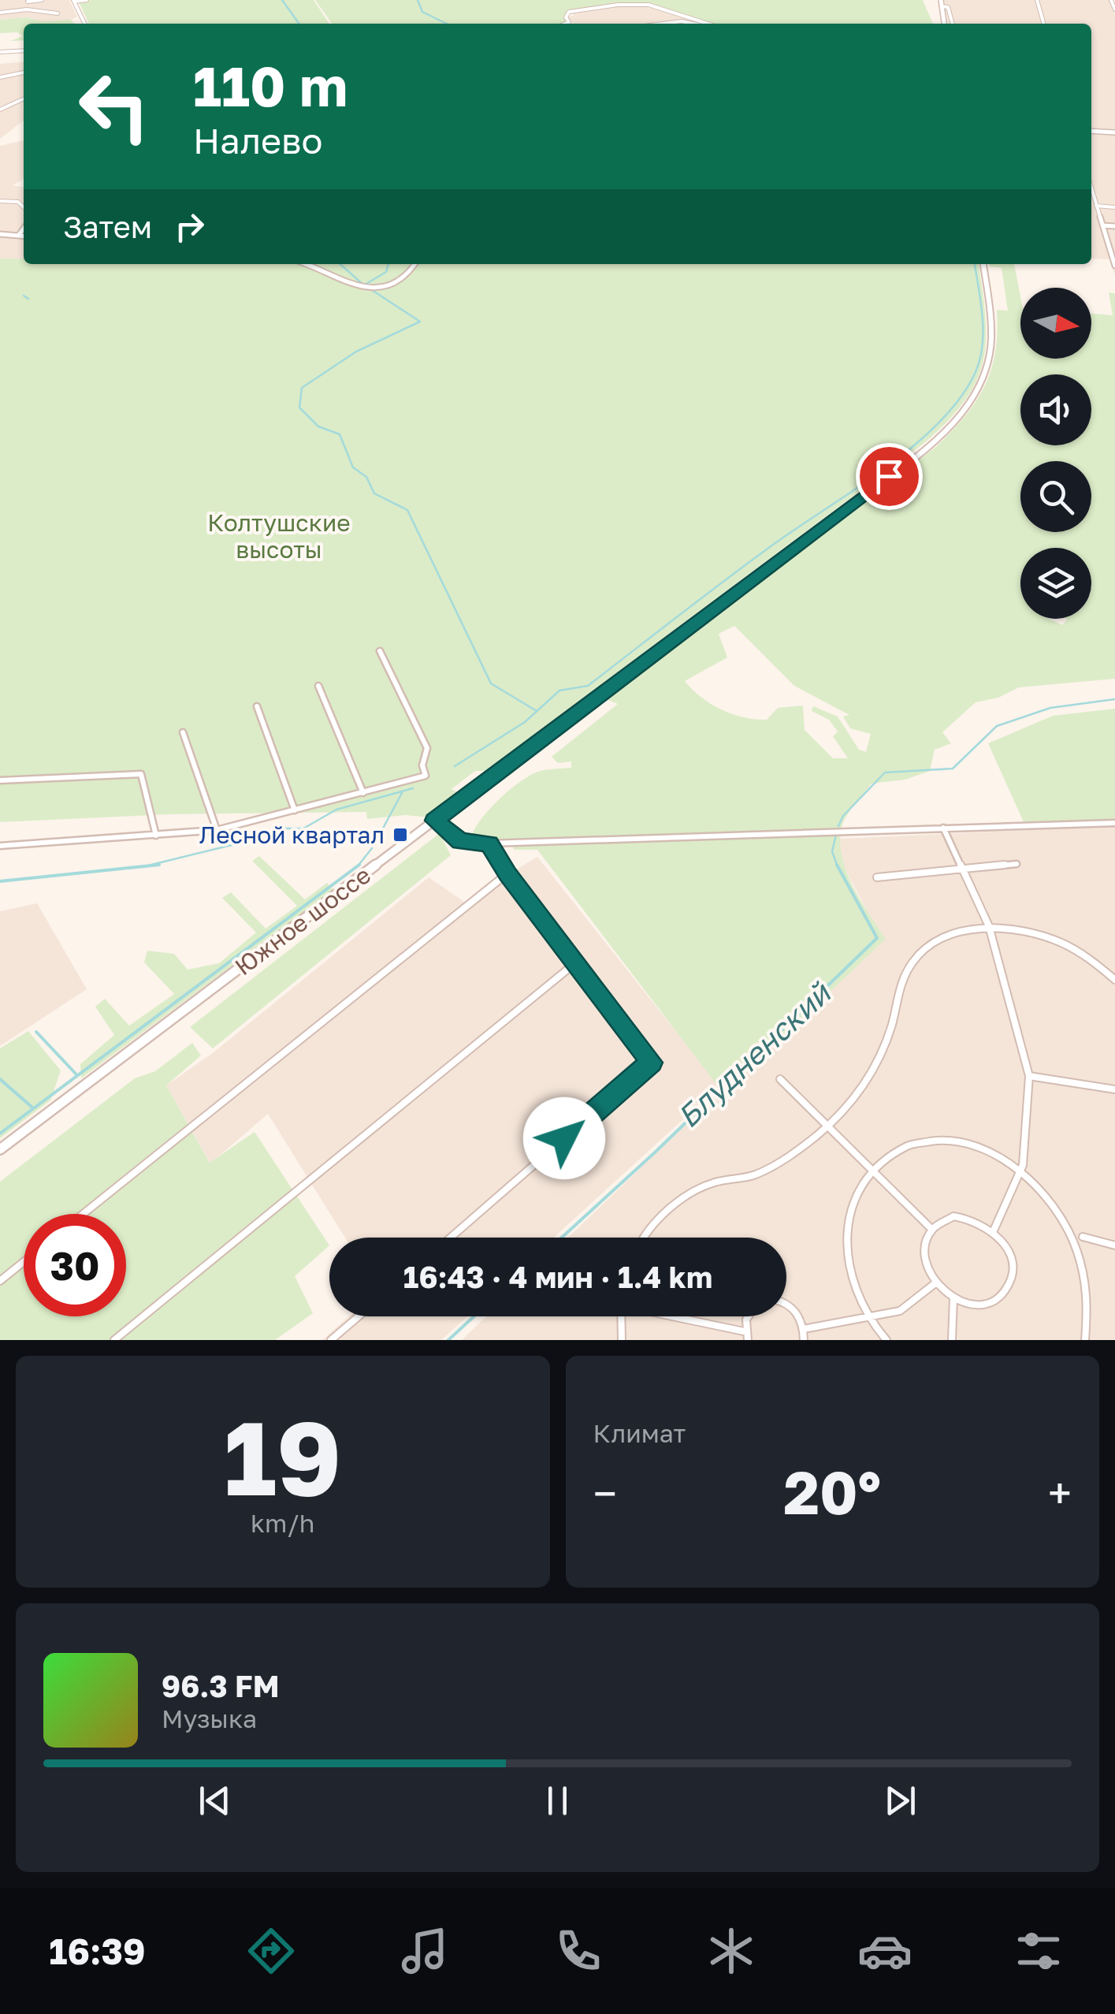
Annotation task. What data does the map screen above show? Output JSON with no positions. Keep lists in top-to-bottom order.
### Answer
{
  "streets": {
    "street": ["Южное шоссе"]
  },
  "water": ["Блудненский"],
  "parks": ["Колтушские высоты"],
  "places": {
    "transit": ["Лесной квартал"]
  },
  "north": "right",
  "page": {
    "turn": ["110 m", "Налево"],
    "then": "Затем",
    "limit": "30",
    "trip": "16:43 · 4 мин · 1.4 km",
    "tile": [
      ["19", "km/h"],
      "Климат"
    ],
    "heat": ["−", "20°", "+"],
    "song": ["96.3 FM", "Музыка"],
    "tabs": "16:39"
  }
}
